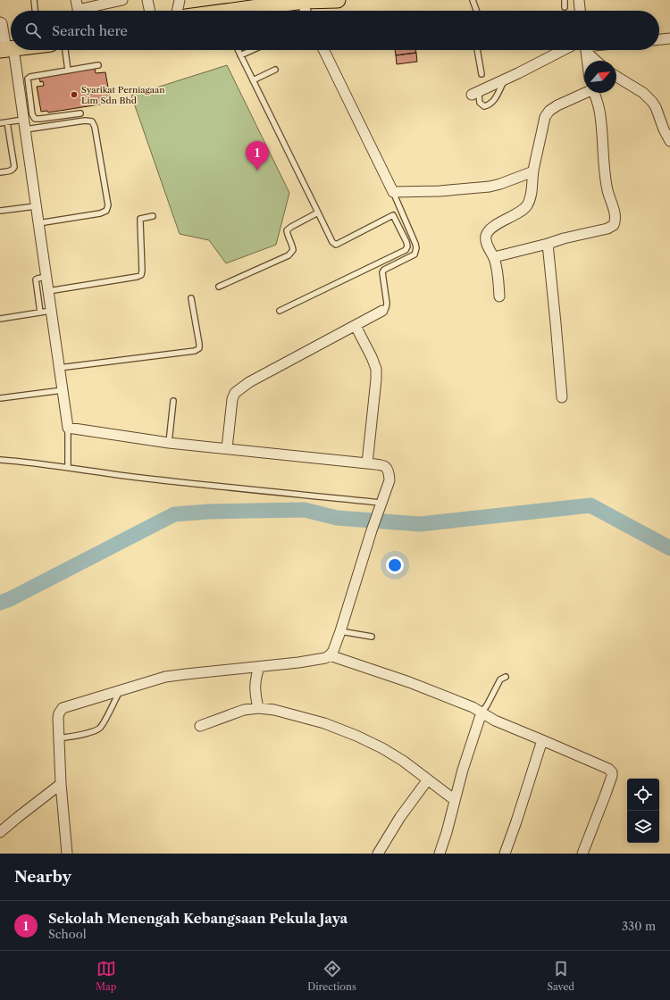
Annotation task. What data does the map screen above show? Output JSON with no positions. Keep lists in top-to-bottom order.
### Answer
{
  "places": ["Syarikat Perniagaan Lim Sdn Bhd"],
  "north": "top right",
  "page": {
    "search": "Search here",
    "pins": "1",
    "heading": "Nearby",
    "list": [
      {
        "mark": "1",
        "name": "Sekolah Menengah Kebangsaan Pekula Jaya",
        "note": "School",
        "value": "330 m"
      }
    ],
    "nav": ["Map", "Directions", "Saved"]
  }
}
